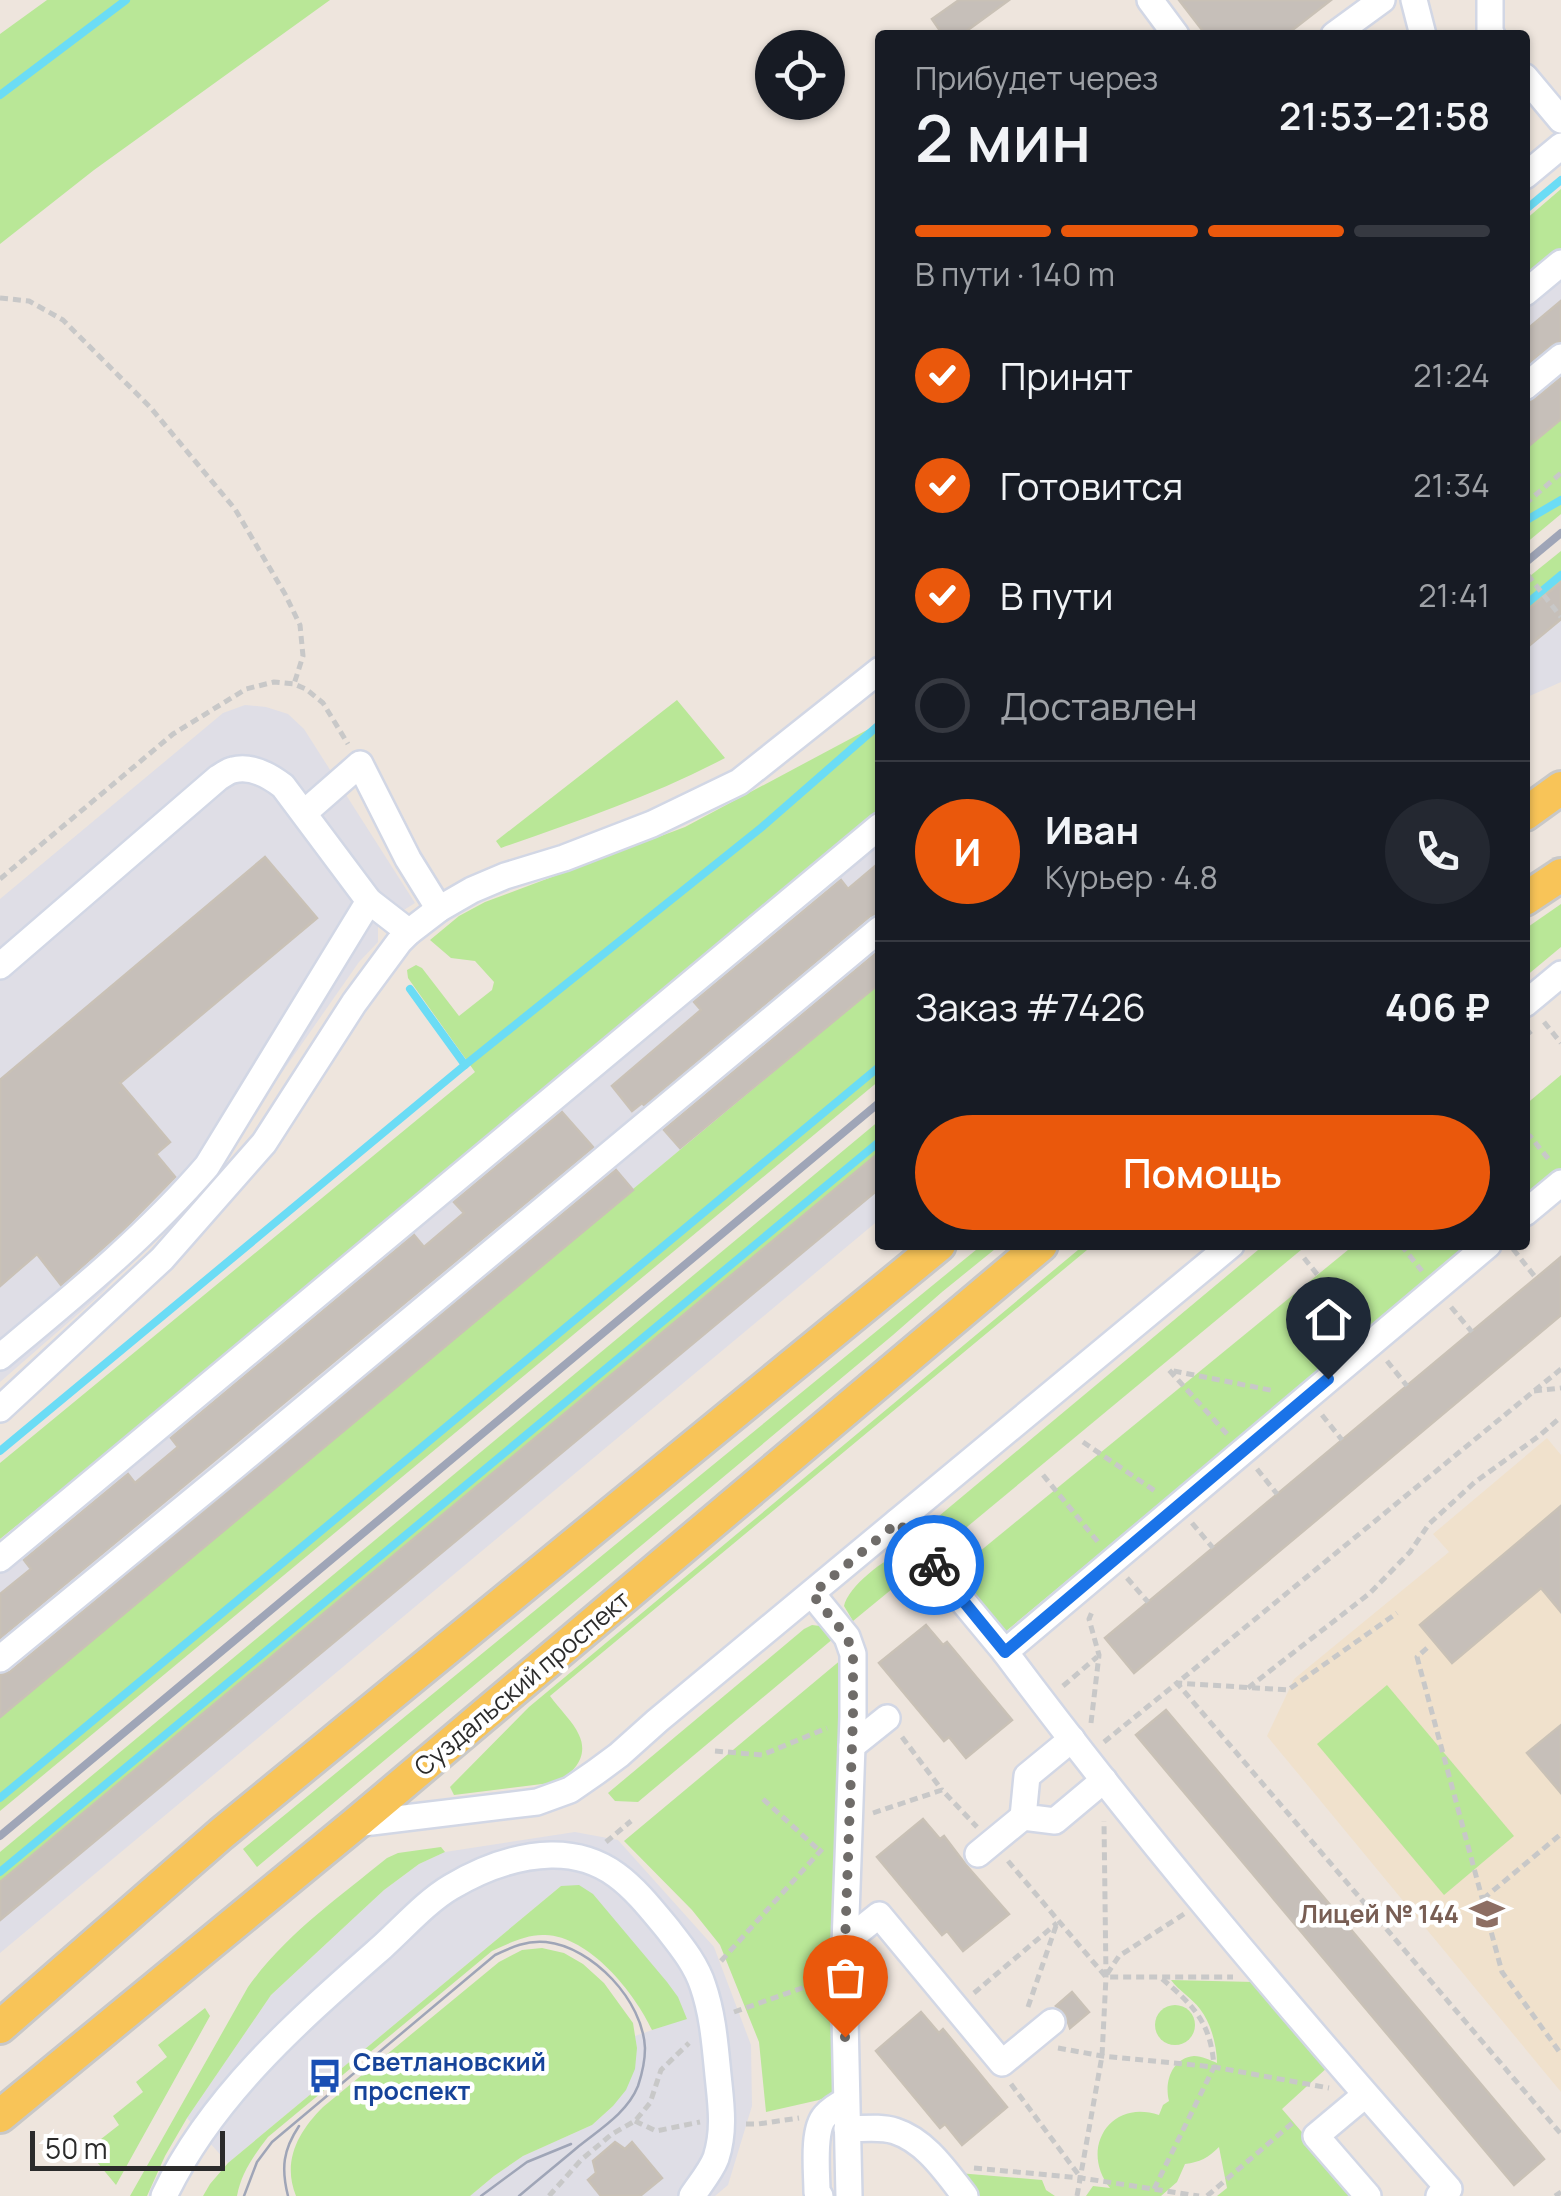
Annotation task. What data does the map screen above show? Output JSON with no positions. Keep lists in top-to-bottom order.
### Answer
{
  "streets": {
    "main road": ["Суздальский проспект"]
  },
  "places": {
    "school or university": ["Лицей № 144"],
    "bus stop": ["Светлановский проспект"]
  },
  "scale_bar": "50 m",
  "page": {
    "heading": ["2 мин", "Прибудет через", "21:53–21:58"],
    "panel": [
      "Иван",
      "Курьер · 4.8",
      "Заказ #7426",
      "406 ₽"
    ],
    "bar": "В пути · 140 m",
    "list": [
      ["Принят", "21:24"],
      ["Готовится", "21:34"],
      ["В пути", "21:41"],
      "Доставлен"
    ],
    "round": "И",
    "buttons": "Помощь",
    "scale": "50 m"
  }
}
